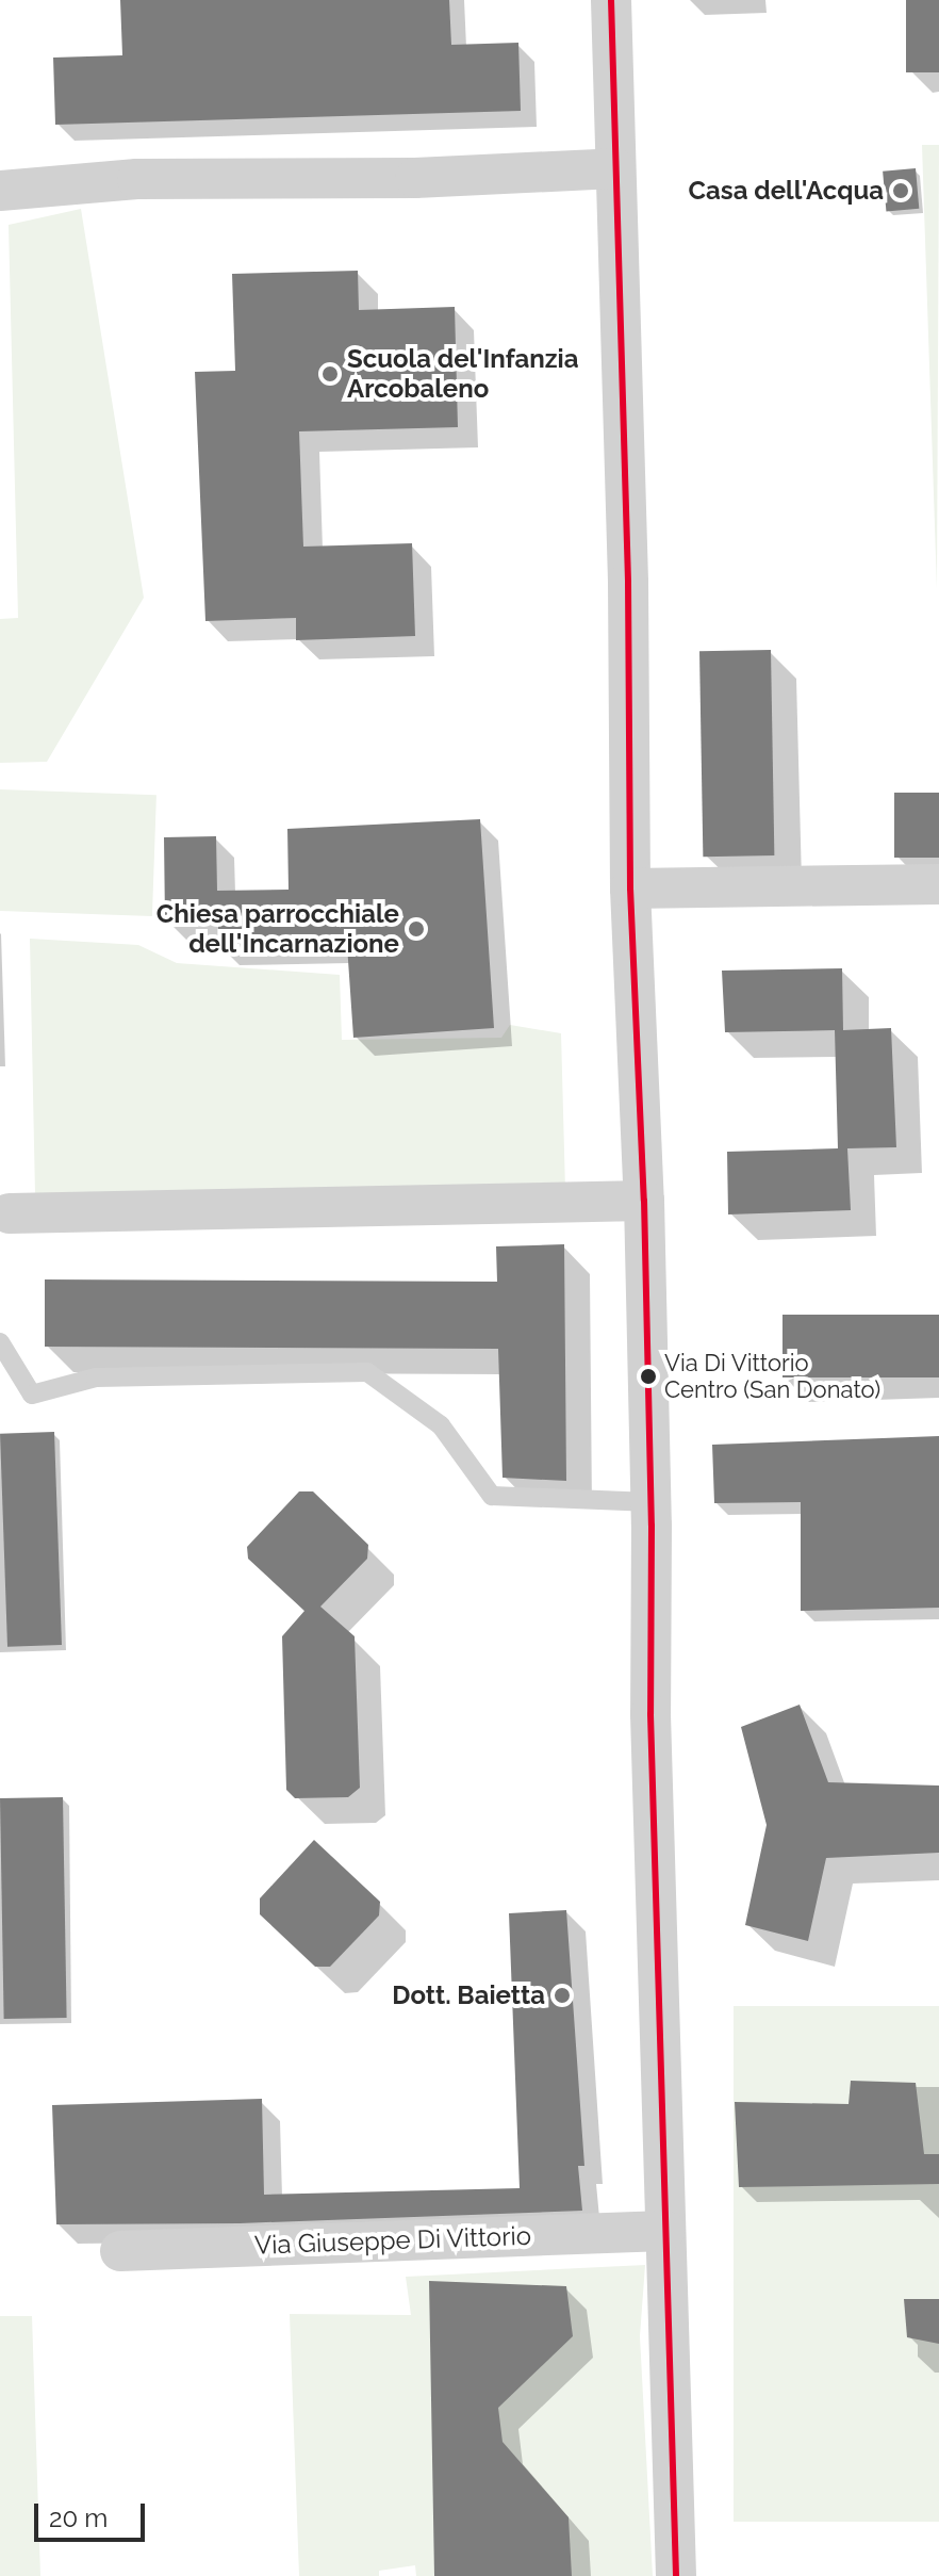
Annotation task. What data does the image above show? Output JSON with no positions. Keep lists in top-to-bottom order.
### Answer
{
  "streets": {
    "street": ["Via Giuseppe Di Vittorio"]
  },
  "places": [
    "Casa dell'Acqua",
    "Scuola del'Infanzia Arcobaleno",
    "Chiesa parrocchiale dell'Incarnazione",
    "Via Di Vittorio Centro (San Donato)",
    "Dott. Baietta"
  ],
  "scale_bar": "20 m"
}
